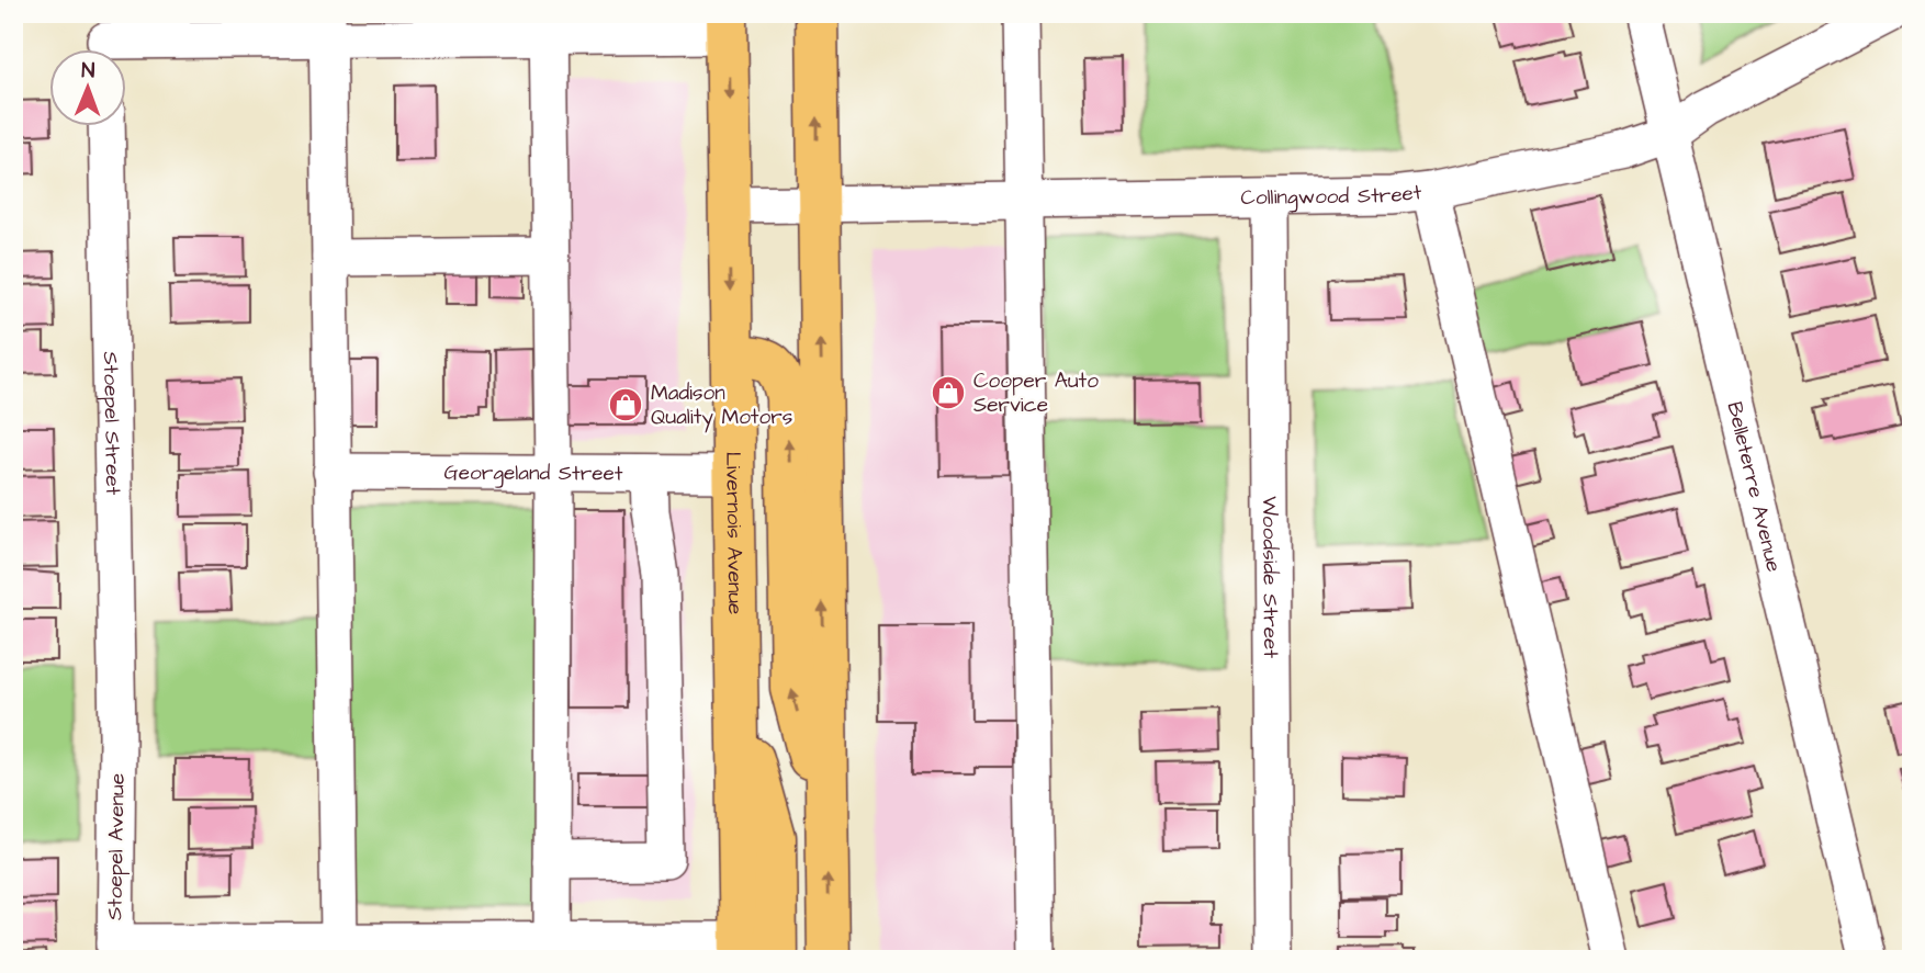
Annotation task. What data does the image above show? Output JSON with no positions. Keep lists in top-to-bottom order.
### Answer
{
  "streets": {
    "main road": ["Livernois Avenue"],
    "street": [
      "Collingwood Street",
      "Stoepel Street",
      "Georgeland Street",
      "Belleterre Avenue",
      "Woodside Street",
      "Stoepel Avenue"
    ]
  },
  "crossings": [
    ["Collingwood Street", "Belleterre Avenue"],
    ["Collingwood Street", "Livernois Avenue"],
    ["Collingwood Street", "Woodside Street"],
    ["Stoepel Street", "Stoepel Avenue"],
    ["Georgeland Street", "Livernois Avenue"]
  ],
  "places": {
    "shop": ["Cooper Auto Service", "Madison Quality Motors"]
  },
  "north": "top"
}
